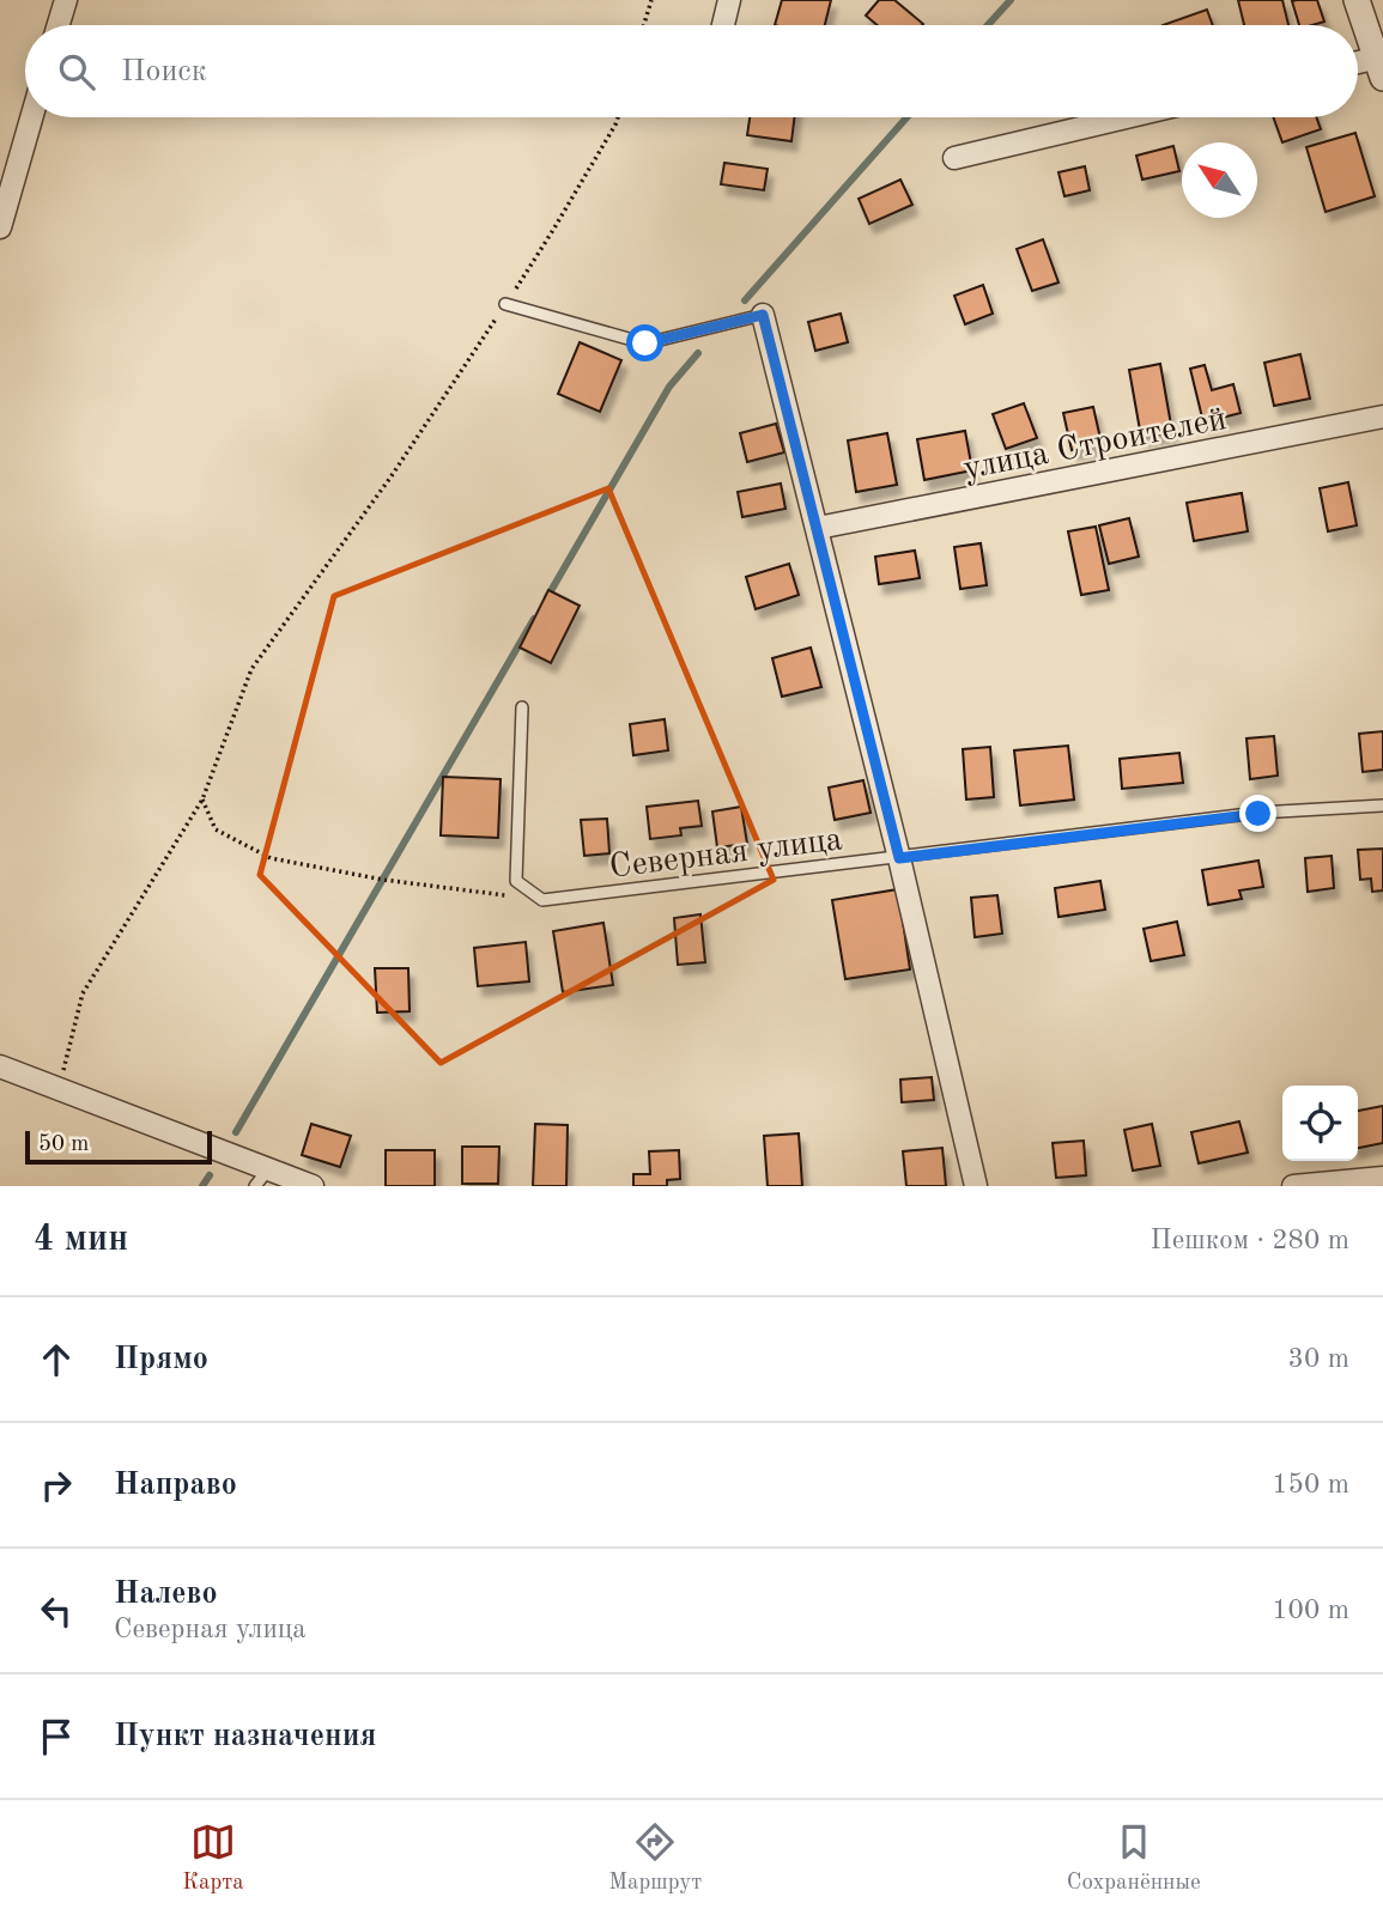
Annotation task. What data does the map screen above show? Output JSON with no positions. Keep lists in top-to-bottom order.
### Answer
{
  "streets": {
    "street": ["улица Строителей"],
    "lane": ["Северная улица"]
  },
  "scale_bar": "50 m",
  "north": "top left",
  "page": {
    "search": "Поиск",
    "scale": "50 m",
    "heading": ["4 мин", "Пешком · 280 m"],
    "list": [
      ["Прямо", "30 m"],
      ["Направо", "150 m"],
      ["Налево", "Северная улица", "100 m"],
      "Пункт назначения"
    ],
    "nav": ["Карта", "Маршрут", "Сохранённые"]
  }
}
